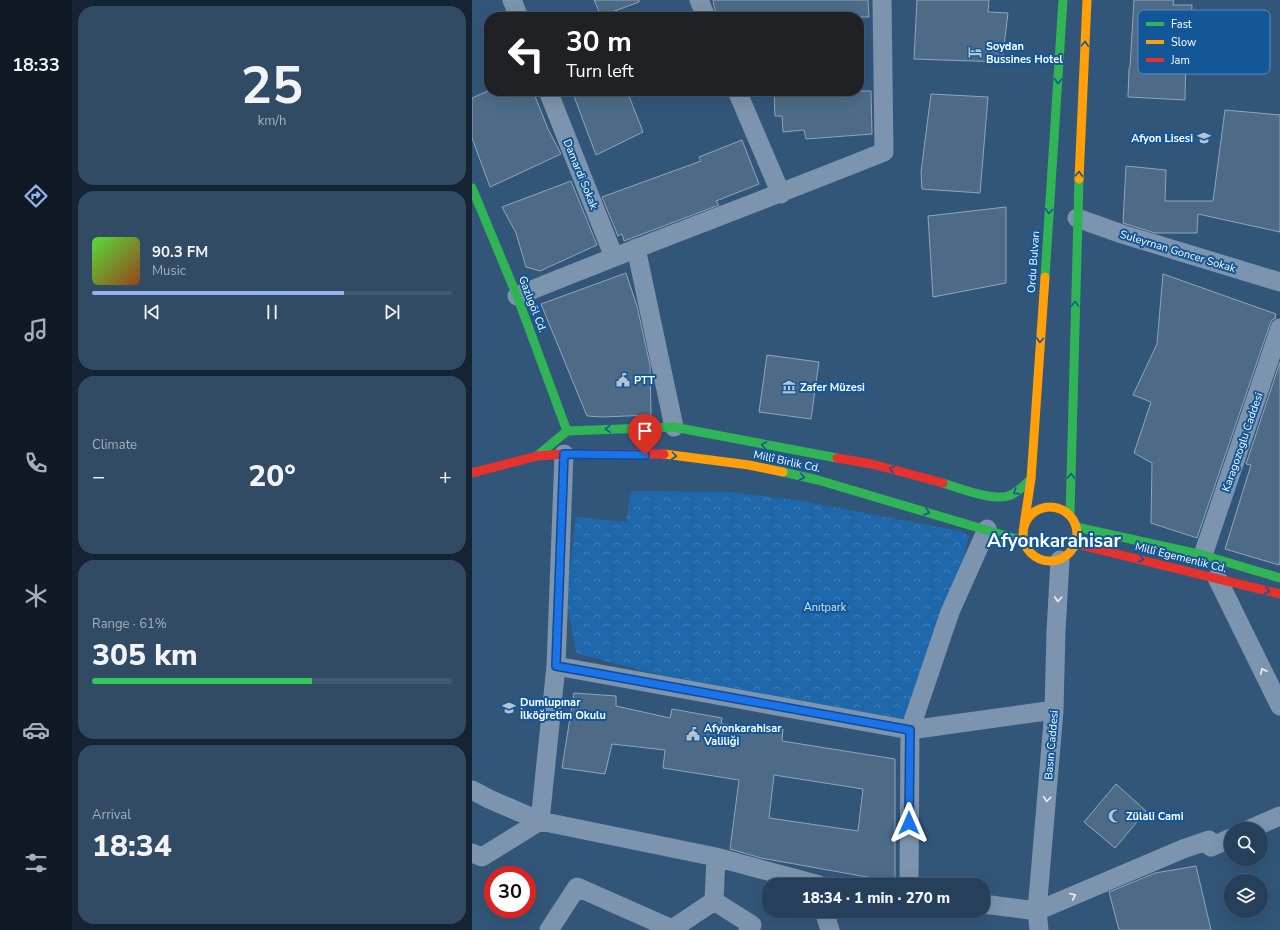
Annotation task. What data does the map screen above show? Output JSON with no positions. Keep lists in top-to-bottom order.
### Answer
{
  "streets": {
    "main road": [
      "Ordu Bulvarı",
      "Gazlıgöl Cd.",
      "Millî Birlik Cd.",
      "Millî Egemenlik Cd."
    ],
    "street": [
      "Damardi Sokak",
      "Suleyrnan Goncer Sokak",
      "Karagozoglu Caddesi",
      "Basın Caddesi"
    ]
  },
  "crossings": [
    ["Ordu Bulvarı", "Millî Birlik Cd."],
    ["Ordu Bulvarı", "Millî Egemenlik Cd."],
    ["Ordu Bulvarı", "Basın Caddesi"],
    ["Gazlıgöl Cd.", "Millî Birlik Cd."],
    ["Karagozoglu Caddesi", "Millî Egemenlik Cd."],
    ["Millî Birlik Cd.", "Millî Egemenlik Cd."],
    ["Millî Birlik Cd.", "Basın Caddesi"],
    ["Millî Egemenlik Cd.", "Basın Caddesi"]
  ],
  "districts": ["Afyonkarahisar"],
  "parks": ["Anıtpark"],
  "places": {
    "hotel": ["Soydan Bussines Hotel"],
    "school or university": ["Afyon Lisesi", "Dumlupınar İlköğretim Okulu"],
    "public building": ["PTT", "Afyonkarahisar Valiliği"],
    "museum": ["Zafer Müzesi"],
    "mosque": ["Zülali Cami"]
  },
  "legend": ["Fast", "Slow", "Jam"],
  "page": {
    "tabs": "18:33",
    "tile": [
      ["25", "km/h"],
      "Climate",
      ["Range · 61%", "305 km"],
      ["Arrival", "18:34"]
    ],
    "turn": ["30 m", "Turn left"],
    "song": ["90.3 FM", "Music"],
    "heat": ["−", "20°", "+"],
    "limit": "30",
    "trip": "18:34 · 1 min · 270 m"
  }
}
